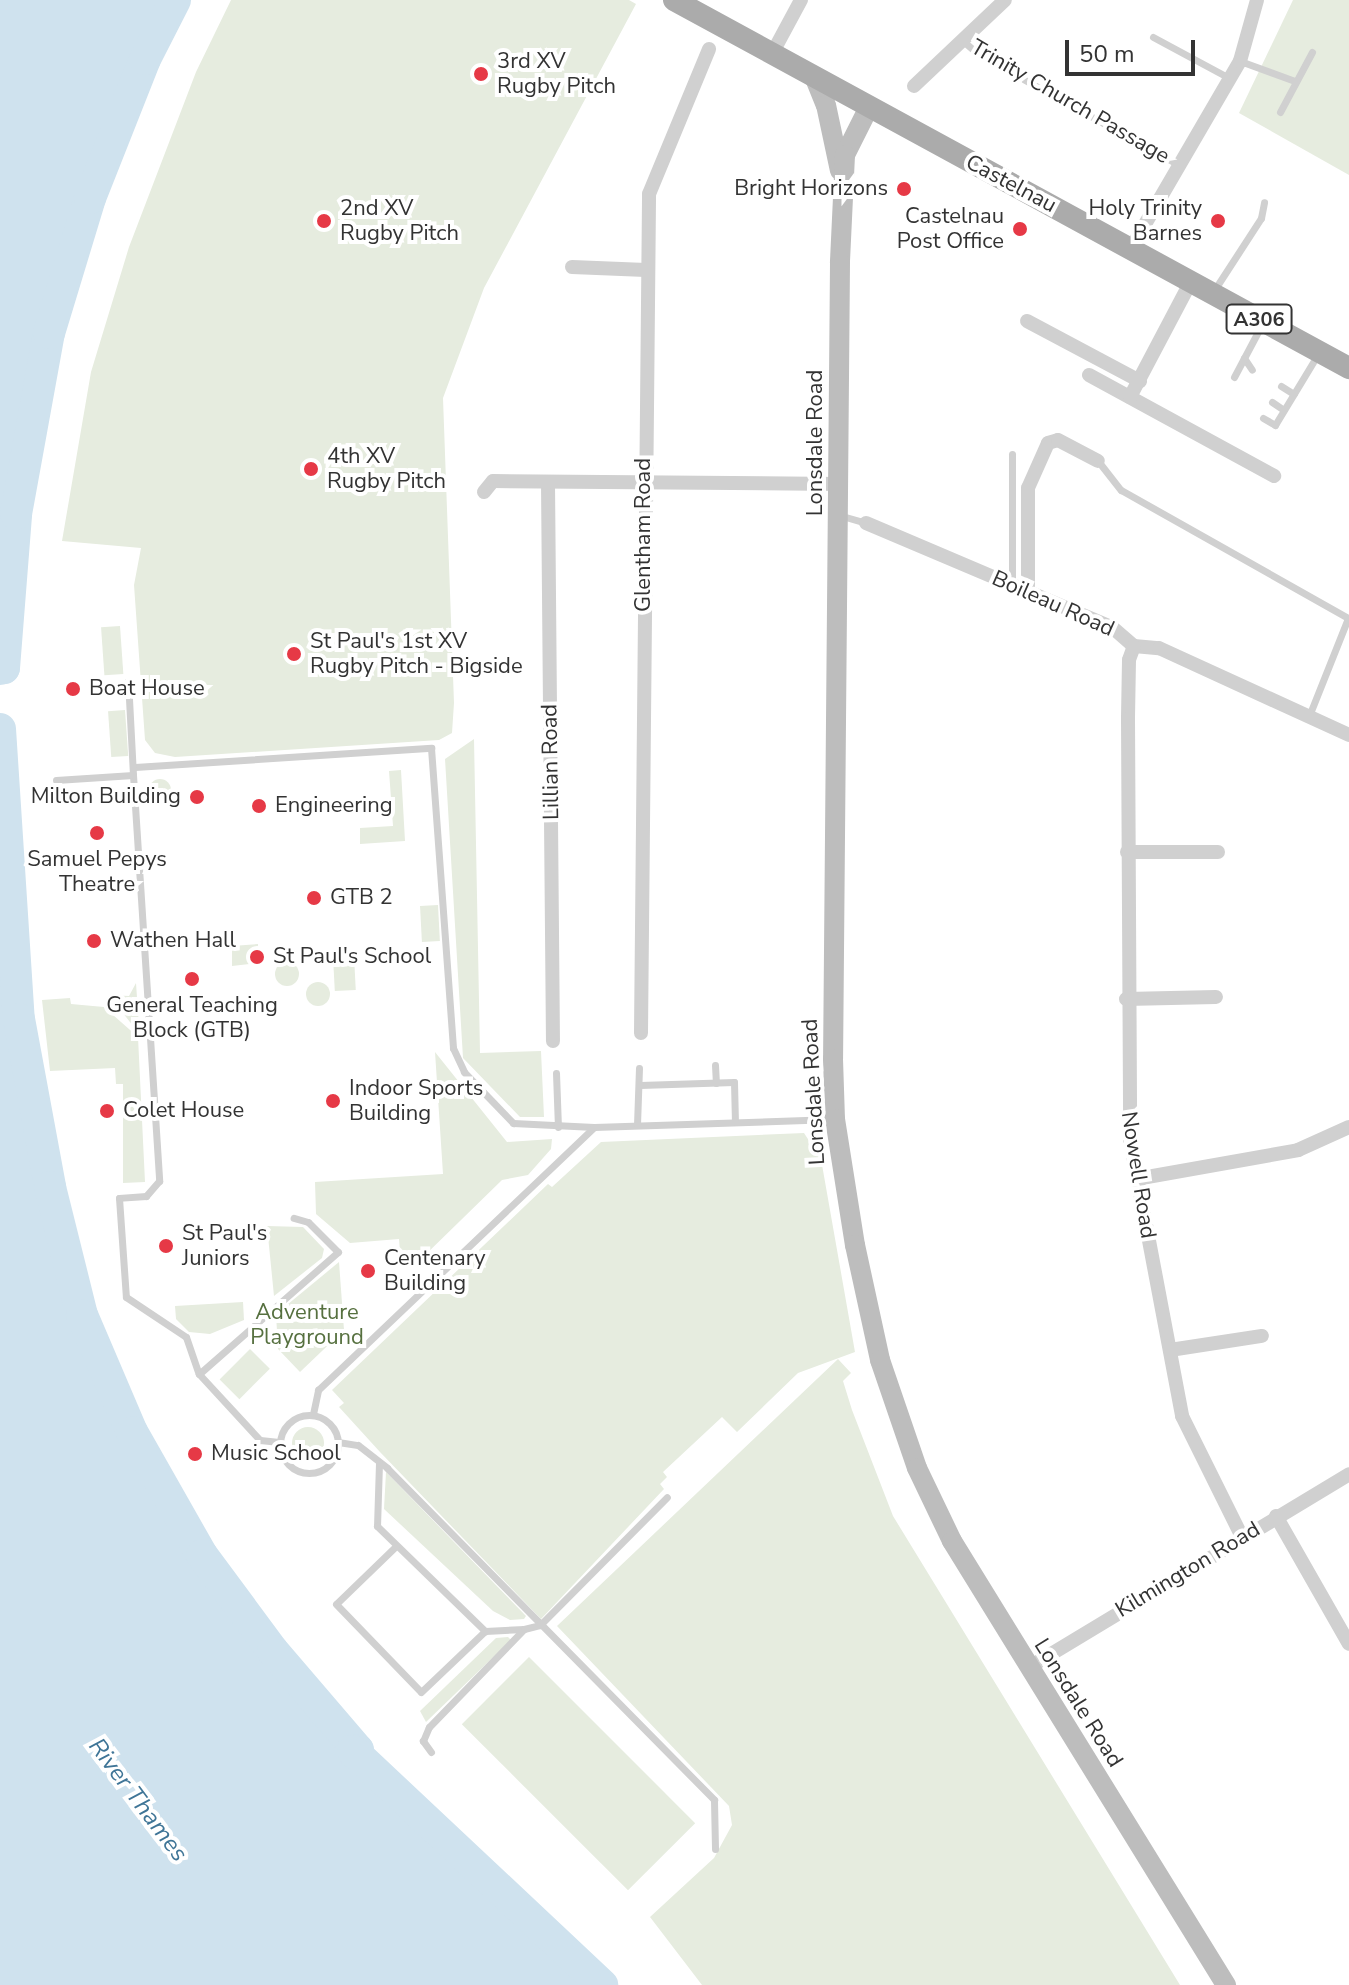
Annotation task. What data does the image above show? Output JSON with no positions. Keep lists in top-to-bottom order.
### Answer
{
  "streets": {
    "main road": ["Castelnau", "A306", "Lonsdale Road"],
    "street": [
      "Glentham Road",
      "Boileau Road",
      "Lillian Road",
      "Nowell Road",
      "Kilmington Road"
    ],
    "lane": ["Trinity Church Passage"]
  },
  "crossings": [
    ["Castelnau", "Lonsdale Road"],
    ["Lonsdale Road", "Boileau Road"],
    ["Lonsdale Road", "Kilmington Road"],
    ["Boileau Road", "Nowell Road"],
    ["Nowell Road", "Kilmington Road"]
  ],
  "water": ["River Thames"],
  "parks": ["Adventure Playground"],
  "places": [
    "3rd XV Rugby Pitch",
    "Bright Horizons",
    "2nd XV Rugby Pitch",
    "Holy Trinity Barnes",
    "Castelnau Post Office",
    "4th XV Rugby Pitch",
    "St Paul's 1st XV Rugby Pitch - Bigside",
    "Boat House",
    "Milton Building",
    "Engineering",
    "Samuel Pepys Theatre",
    "GTB 2",
    "Wathen Hall",
    "St Paul's School",
    "General Teaching Block (GTB)",
    "Indoor Sports Building",
    "Colet House",
    "St Paul's Juniors",
    "Centenary Building",
    "Music School"
  ],
  "scale_bar": "50 m"
}
